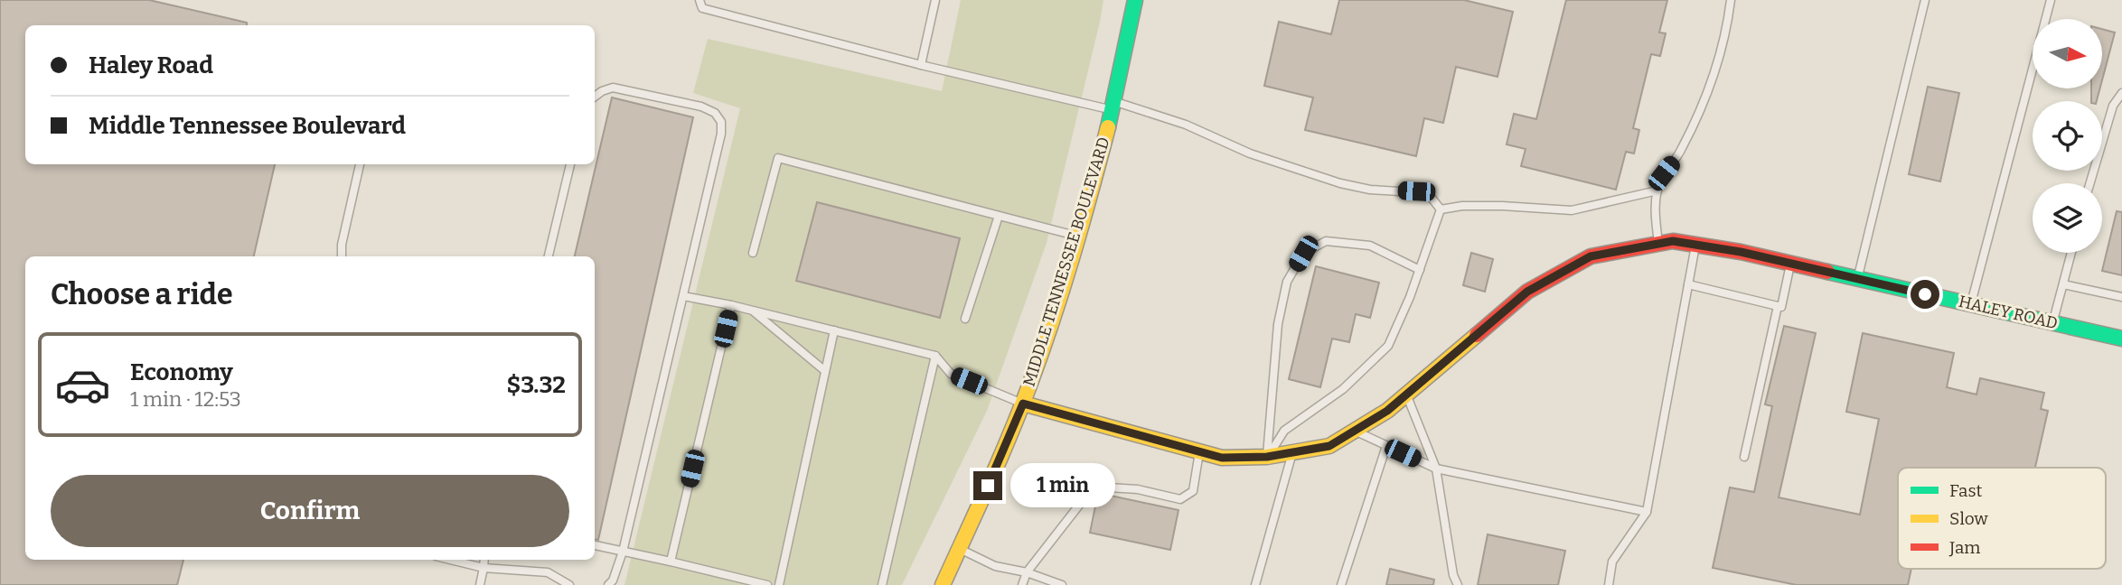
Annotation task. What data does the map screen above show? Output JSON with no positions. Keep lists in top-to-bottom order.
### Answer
{
  "streets": {
    "street": ["MIDDLE TENNESSEE BOULEVARD", "HALEY ROAD"]
  },
  "crossings": [
    ["MIDDLE TENNESSEE BOULEVARD", "HALEY ROAD"]
  ],
  "legend": ["Fast", "Slow", "Jam"],
  "north": "right",
  "page": {
    "banner": ["Haley Road", "Middle Tennessee Boulevard"],
    "heading": "Choose a ride",
    "list": [
      {
        "name": "Economy",
        "note": "1 min · 12:53",
        "value": "$3.32"
      }
    ],
    "buttons": "Confirm",
    "bubble": "1 min"
  }
}
